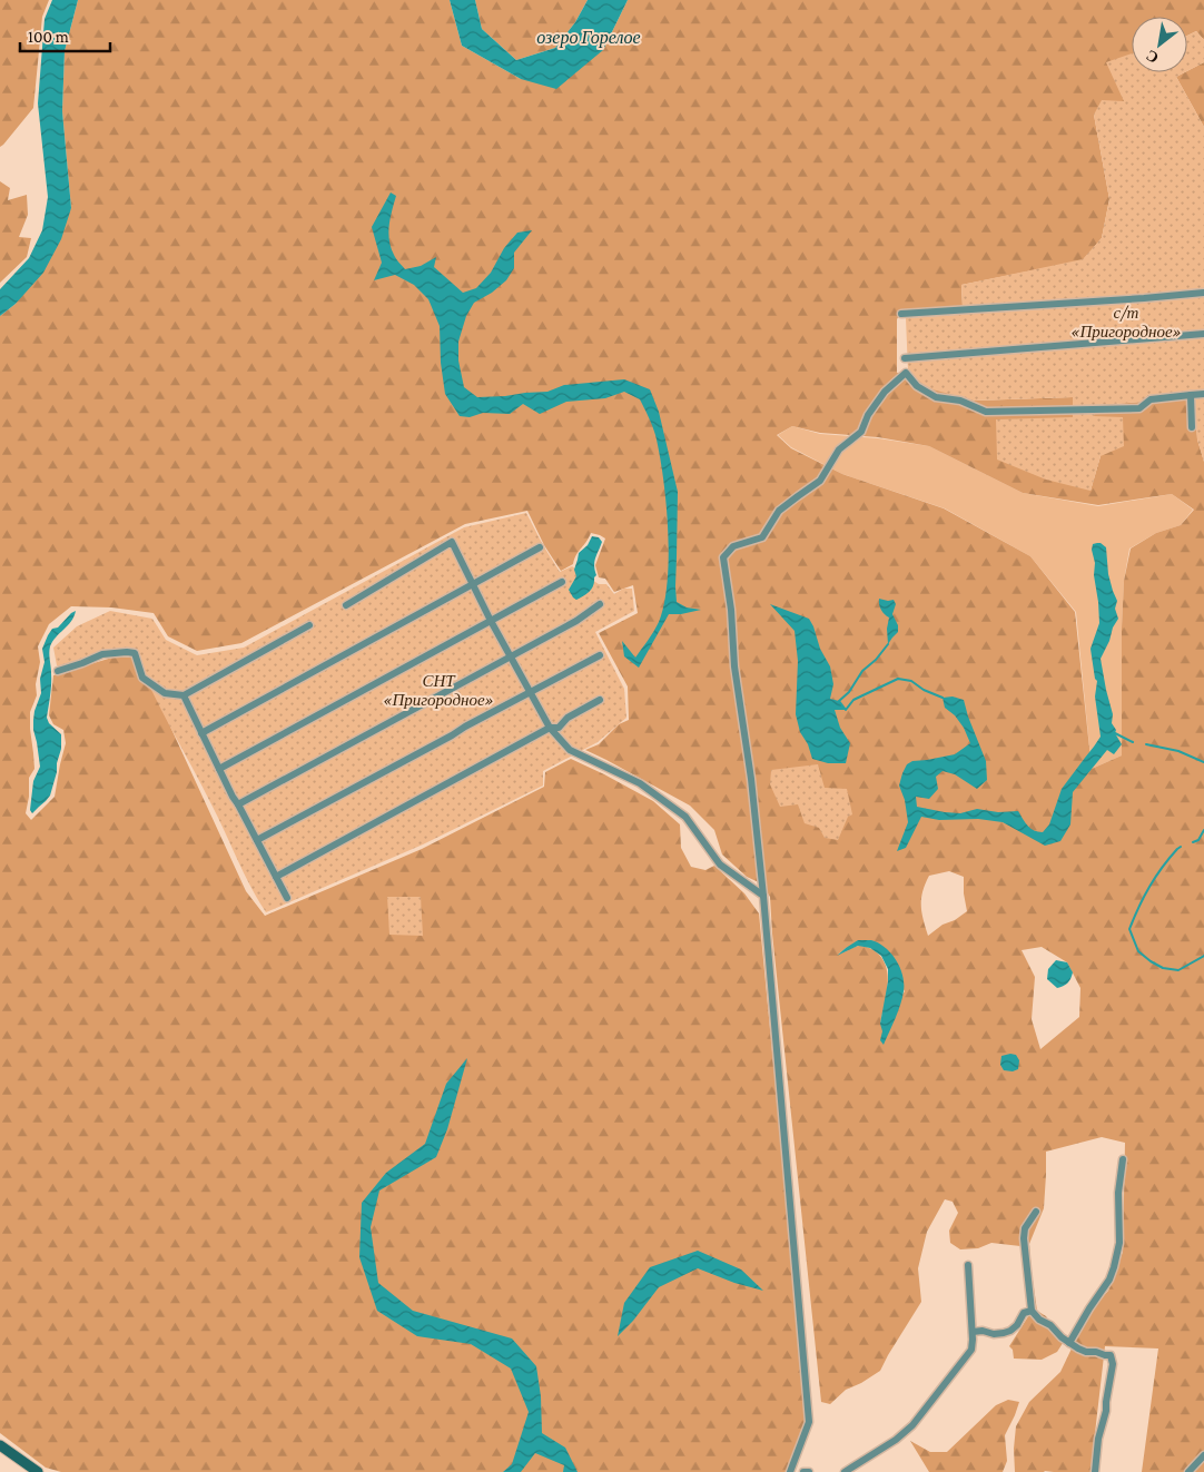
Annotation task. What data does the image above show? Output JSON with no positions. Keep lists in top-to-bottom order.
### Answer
{
  "water": ["озеро Горелое"],
  "parks": ["с/т «Пригородное»", "СНТ «Пригородное»"],
  "scale_bar": "100 m",
  "north": "bottom left"
}
